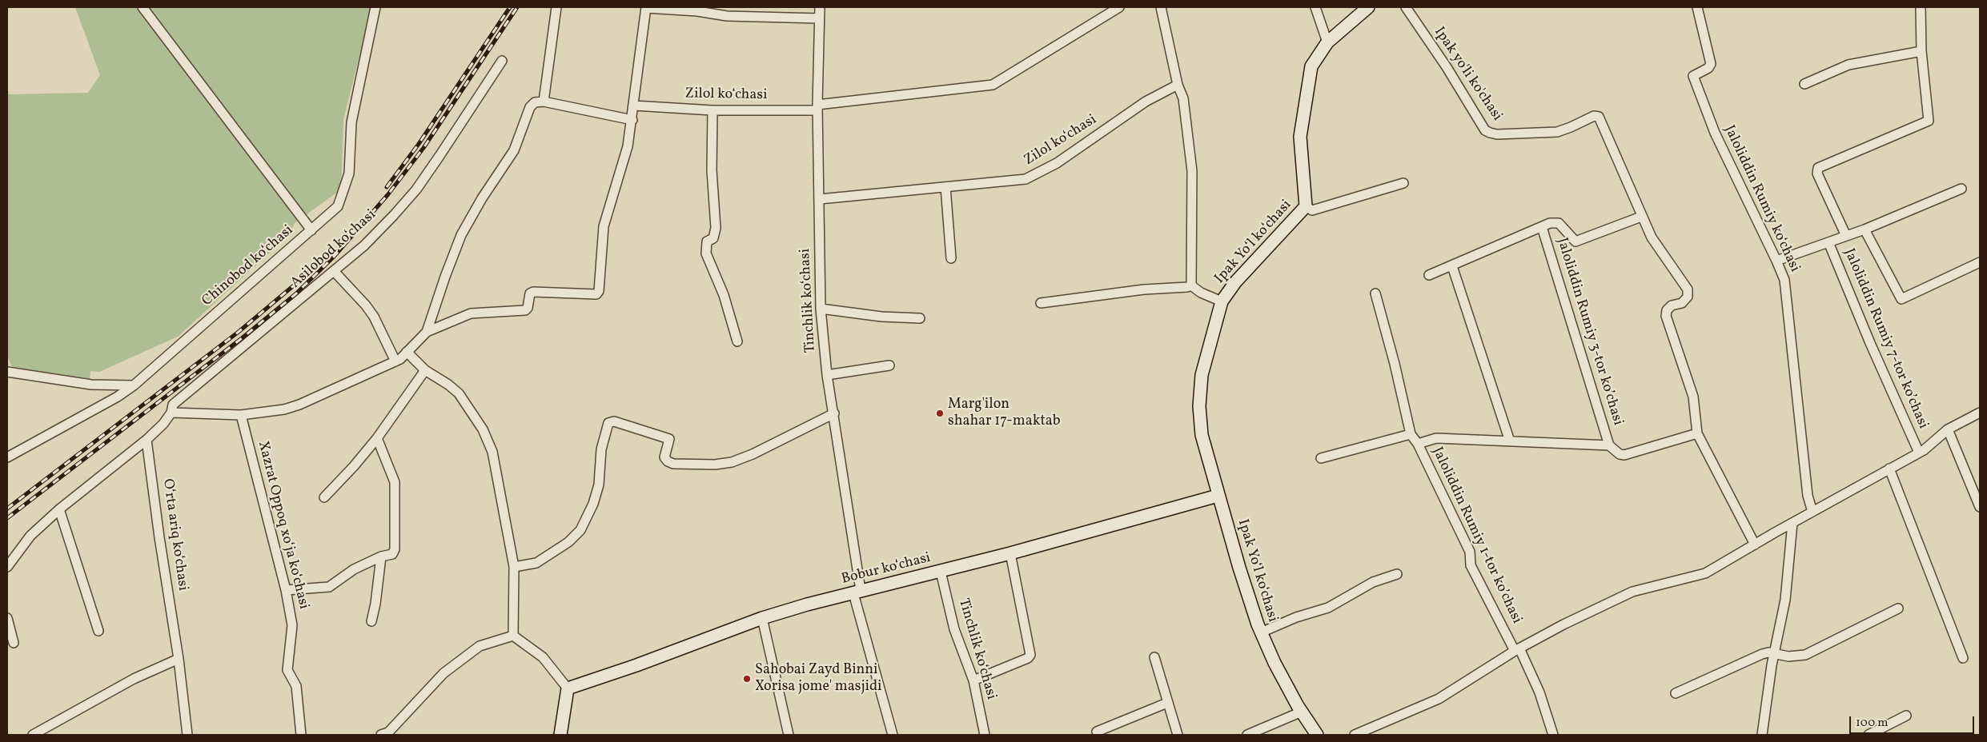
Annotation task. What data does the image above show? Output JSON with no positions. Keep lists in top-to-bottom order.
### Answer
{
  "streets": {
    "street": [
      "Ipak yo'li ko'chasi",
      "Zilol ko‘chasi",
      "Jaloliddin Rumiy koʻchasi",
      "Ipak Yoʻl koʻchasi",
      "Asilobod koʻchasi",
      "Chinobod koʻchasi",
      "Tinchlik koʻchasi",
      "Jaloliddin Rumiy 3-tor koʼchasi",
      "Jaloliddin Rumiy 7-tor koʼchasi",
      "Xazrat Oppoq xo‘ja ko‘chasi",
      "Oʻrta ariq koʻchasi",
      "Jaloliddin Rumiy 1-tor koʼchasi",
      "Bobur koʻchasi"
    ]
  },
  "crossings": [
    ["Ipak yo'li ko'chasi", "Jaloliddin Rumiy 3-tor koʼchasi"],
    ["Zilol ko‘chasi", "Tinchlik koʻchasi"],
    ["Jaloliddin Rumiy koʻchasi", "Jaloliddin Rumiy 7-tor koʼchasi"],
    ["Ipak Yoʻl koʻchasi", "Bobur koʻchasi"],
    ["Asilobod koʻchasi", "Oʻrta ariq koʻchasi"],
    ["Tinchlik koʻchasi", "Bobur koʻchasi"],
    ["Jaloliddin Rumiy 3-tor koʼchasi", "Jaloliddin Rumiy 1-tor koʼchasi"]
  ],
  "places": ["Marg'ilon shahar 17-maktab", "Sahobai Zayd Binni Xorisa jome' masjidi"],
  "scale_bar": "100 m"
}
